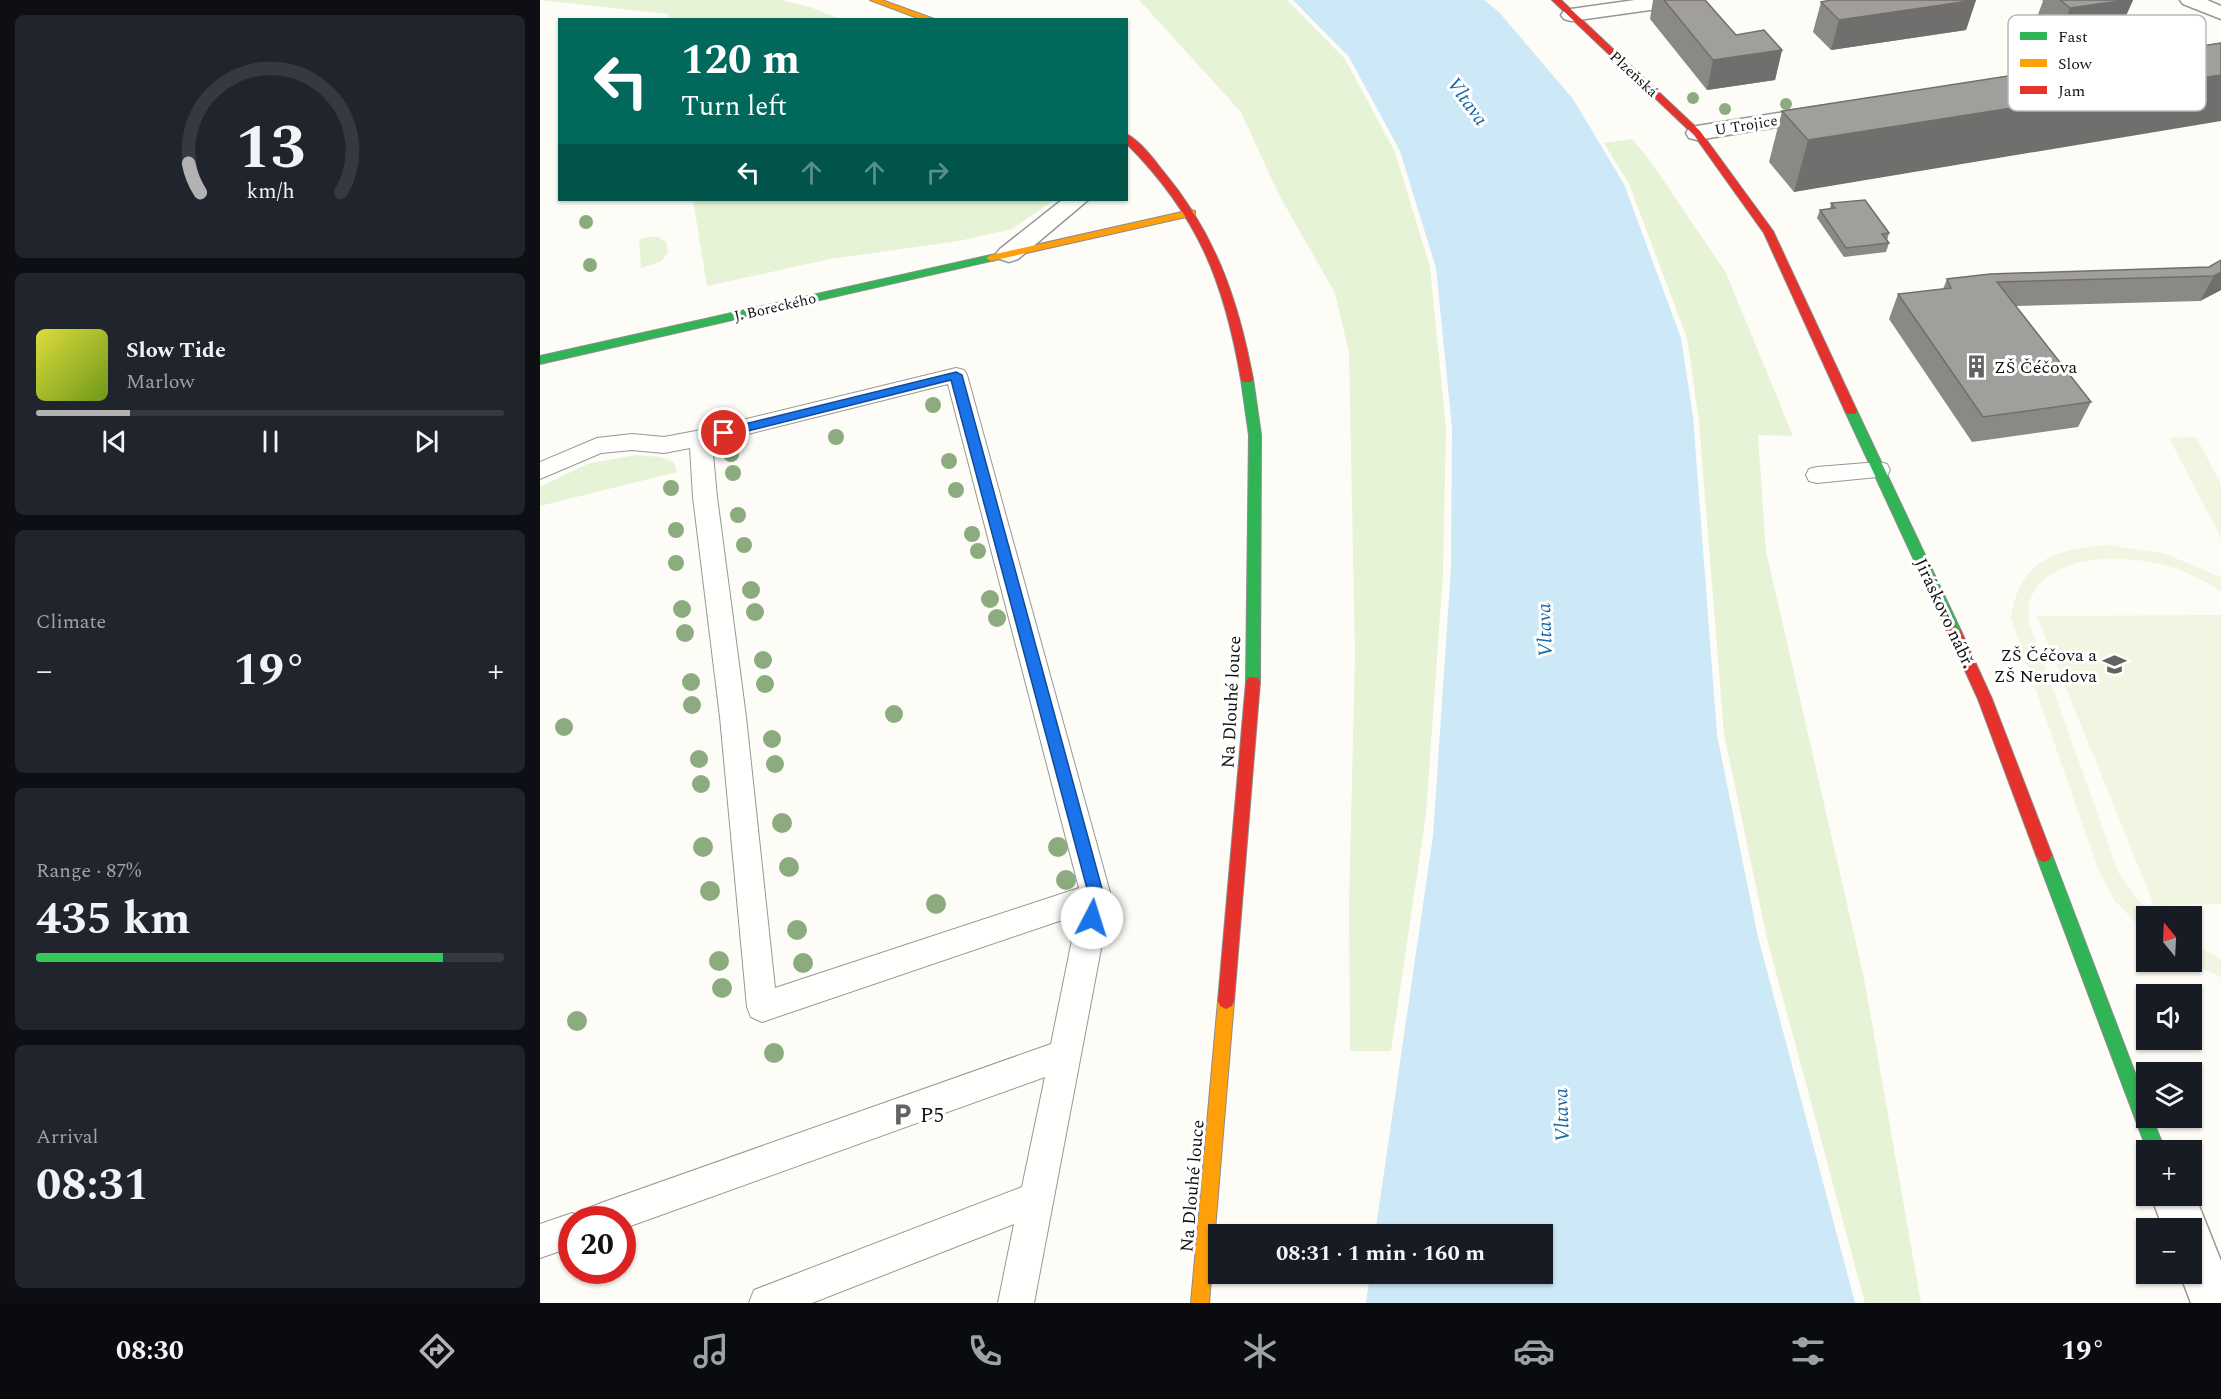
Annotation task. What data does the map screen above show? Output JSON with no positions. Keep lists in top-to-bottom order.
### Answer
{
  "streets": {
    "street": [
      "Plzeňská",
      "U Trojice",
      "J. Boreckého",
      "Jiráskovo nábř.",
      "Na Dlouhé louce"
    ]
  },
  "crossings": [
    ["Plzeňská", "U Trojice"],
    ["Plzeňská", "Jiráskovo nábř."],
    ["U Trojice", "Jiráskovo nábř."],
    ["J. Boreckého", "Na Dlouhé louce"]
  ],
  "water": ["Vltava"],
  "places": {
    "building": ["ZŠ Čéčova"],
    "school or university": ["ZŠ Čéčova a ZŠ Nerudova"],
    "parking": ["P5"]
  },
  "legend": ["Fast", "Slow", "Jam"],
  "north": "top",
  "page": {
    "turn": ["120 m", "Turn left"],
    "song": ["Slow Tide", "Marlow"],
    "tile": [
      "Climate",
      ["Range · 87%", "435 km"],
      ["Arrival", "08:31"]
    ],
    "heat": ["−", "19°", "+"],
    "map_buttons": ["+", "−"],
    "limit": "20",
    "trip": "08:31 · 1 min · 160 m",
    "tabs": ["08:30", "19°"],
    "gauge": ["13", "km/h"]
  }
}
